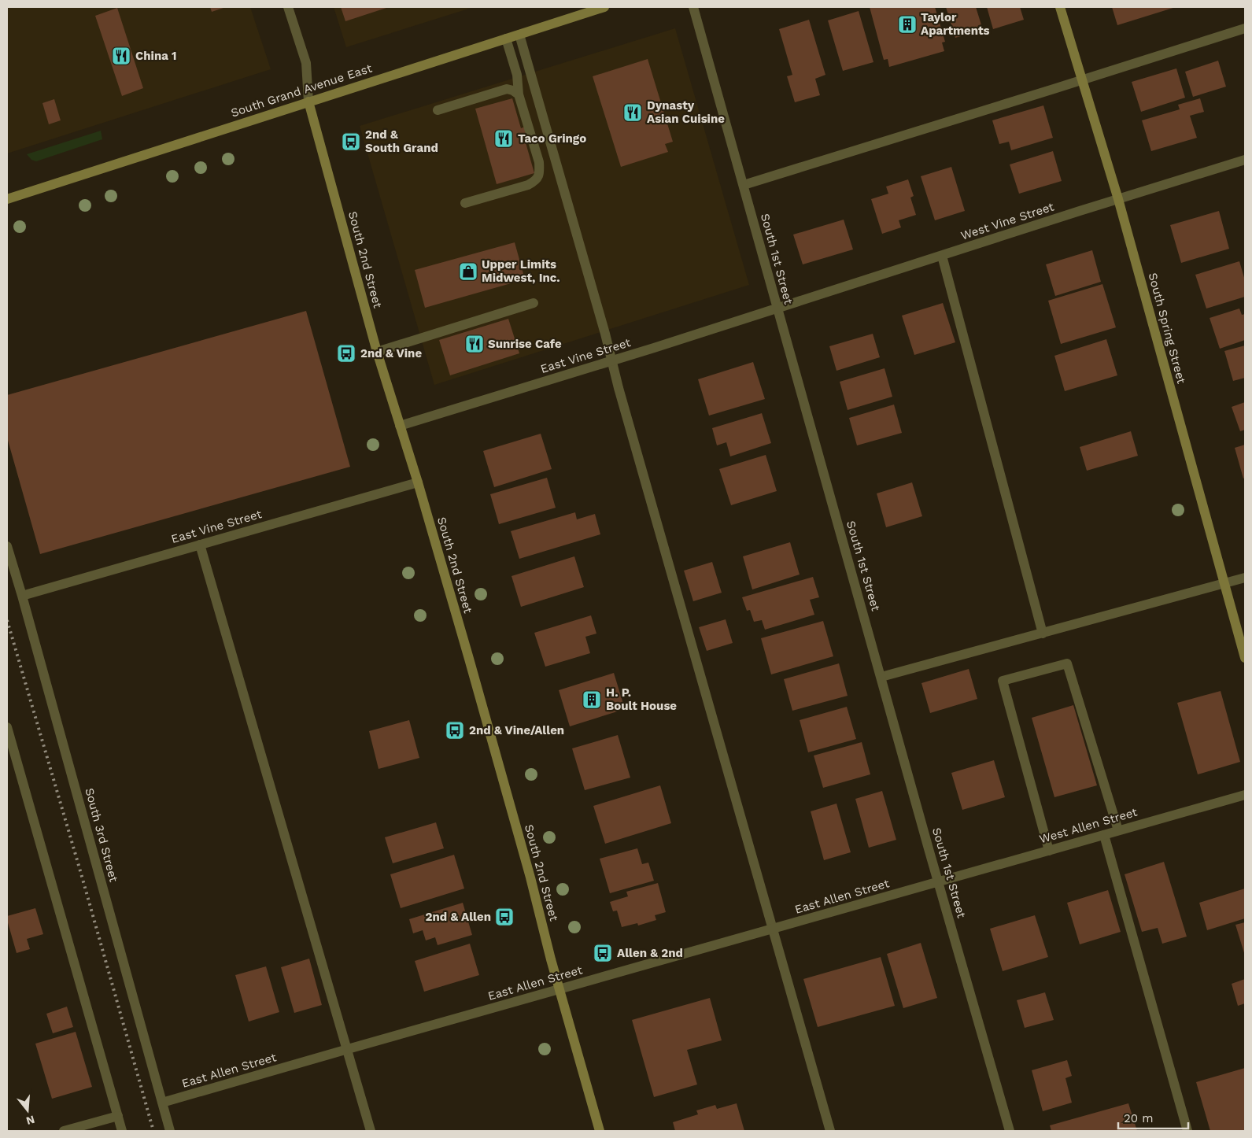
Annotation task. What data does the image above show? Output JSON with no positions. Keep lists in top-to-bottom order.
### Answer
{
  "streets": {
    "main road": ["South Grand Avenue East", "South 2nd Street", "South Spring Street"],
    "street": [
      "West Vine Street",
      "South 1st Street",
      "East Vine Street",
      "West Allen Street",
      "South 3rd Street",
      "East Allen Street"
    ]
  },
  "crossings": [
    ["South Grand Avenue East", "South 2nd Street"],
    ["West Vine Street", "South 1st Street"],
    ["West Vine Street", "South Spring Street"],
    ["West Vine Street", "East Vine Street"],
    ["South 1st Street", "East Vine Street"],
    ["South 1st Street", "West Allen Street"],
    ["South 1st Street", "East Allen Street"],
    ["South 2nd Street", "East Vine Street"],
    ["South 2nd Street", "East Allen Street"],
    ["East Vine Street", "South 3rd Street"],
    ["West Allen Street", "East Allen Street"],
    ["South 3rd Street", "East Allen Street"]
  ],
  "places": {
    "building": ["Taylor Apartments", "H. P. Boult House"],
    "restaurant": [
      "China 1",
      "Dynasty Asian Cuisine",
      "Taco Gringo",
      "Sunrise Cafe"
    ],
    "bus stop": [
      "2nd & South Grand",
      "2nd & Vine",
      "2nd & Vine/Allen",
      "2nd & Allen",
      "Allen & 2nd"
    ],
    "shop": ["Upper Limits Midwest, Inc."]
  },
  "scale_bar": "20 m",
  "north": "bottom"
}
